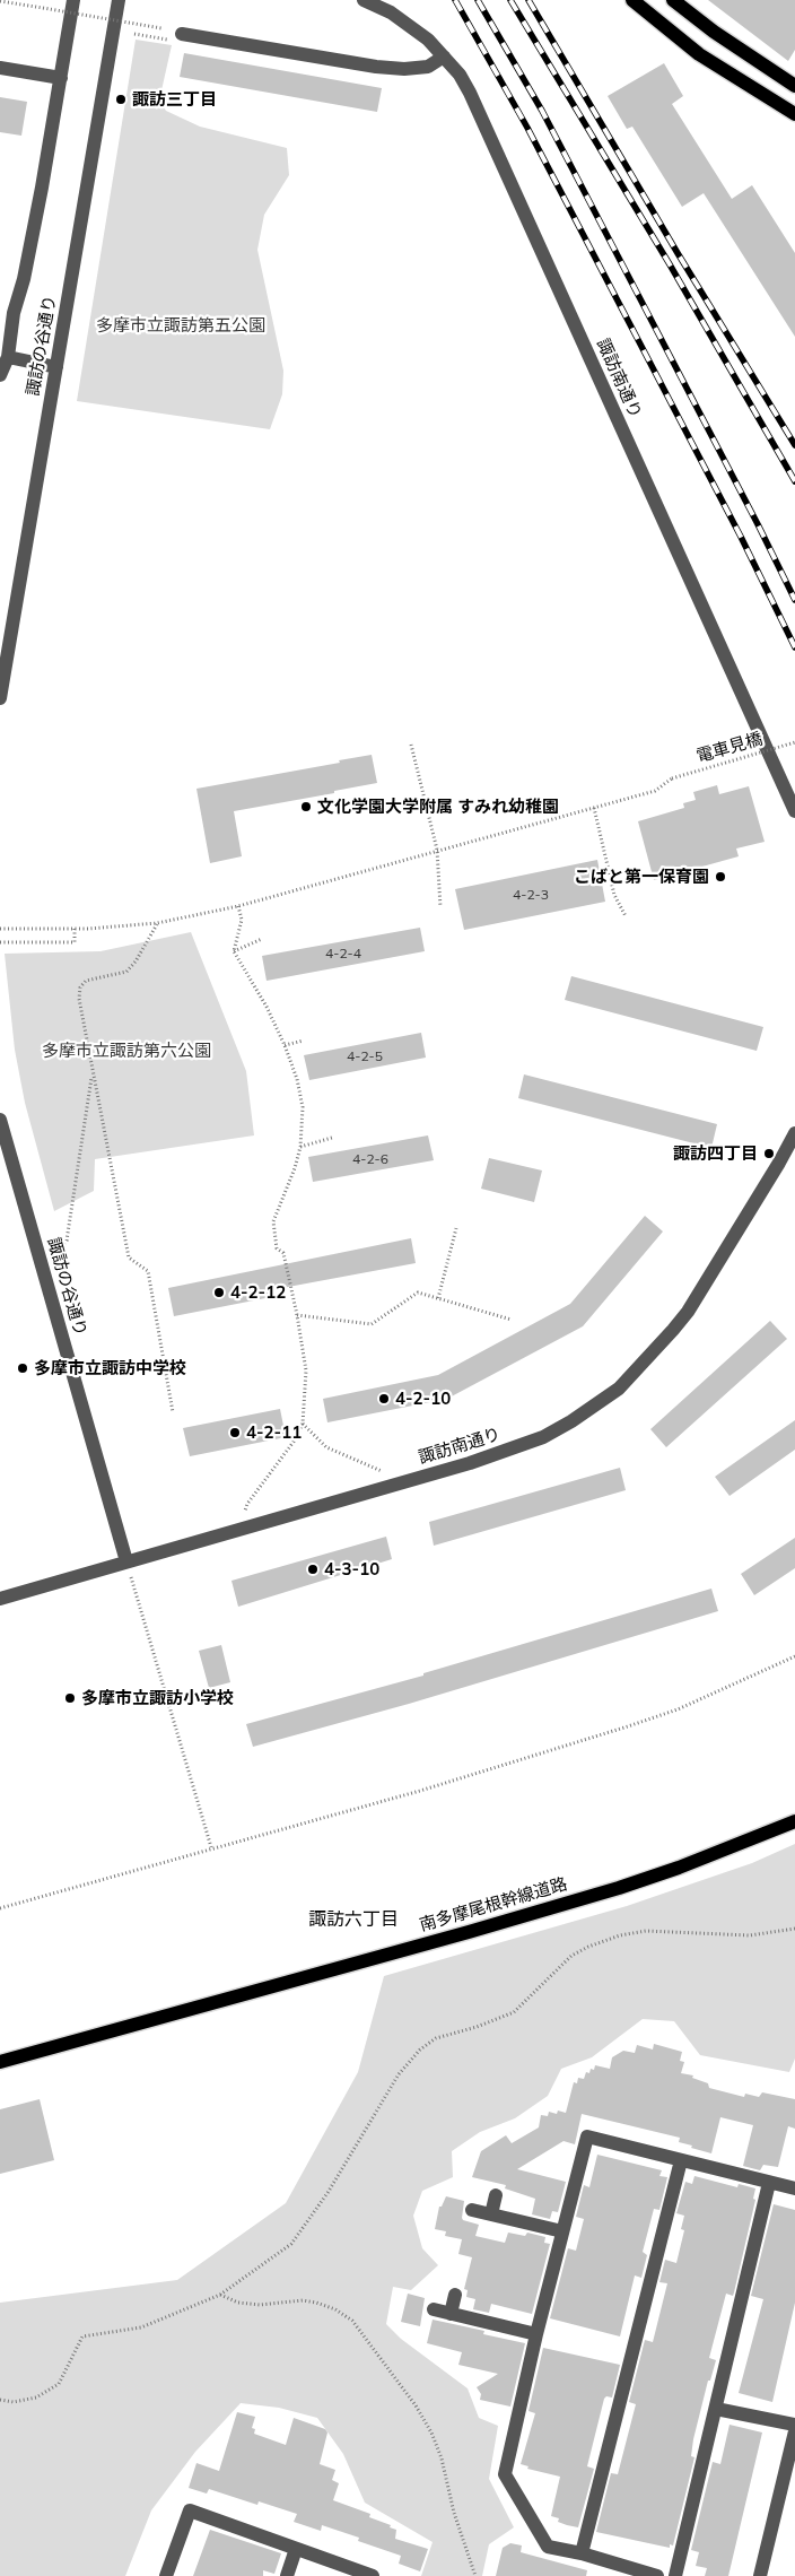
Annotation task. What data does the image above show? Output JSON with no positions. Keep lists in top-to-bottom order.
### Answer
{
  "streets": {
    "main road": ["南多摩尾根幹線道路"],
    "street": ["諏訪の谷通り", "諏訪南通り"],
    "path": ["電車見橋"]
  },
  "crossings": [
    ["諏訪の谷通り", "諏訪南通り"]
  ],
  "districts": ["諏訪六丁目"],
  "parks": ["多摩市立諏訪第五公園", "多摩市立諏訪第六公園"],
  "places": [
    "諏訪三丁目",
    "文化学園大学附属 すみれ幼稚園",
    "こばと第一保育園",
    "諏訪四丁目",
    "4-2-12",
    "多摩市立諏訪中学校",
    "4-2-10",
    "4-2-11",
    "4-3-10",
    "多摩市立諏訪小学校"
  ],
  "house_numbers": [
    "4-2-3",
    "4-2-4",
    "4-2-5",
    "4-2-6"
  ]
}
